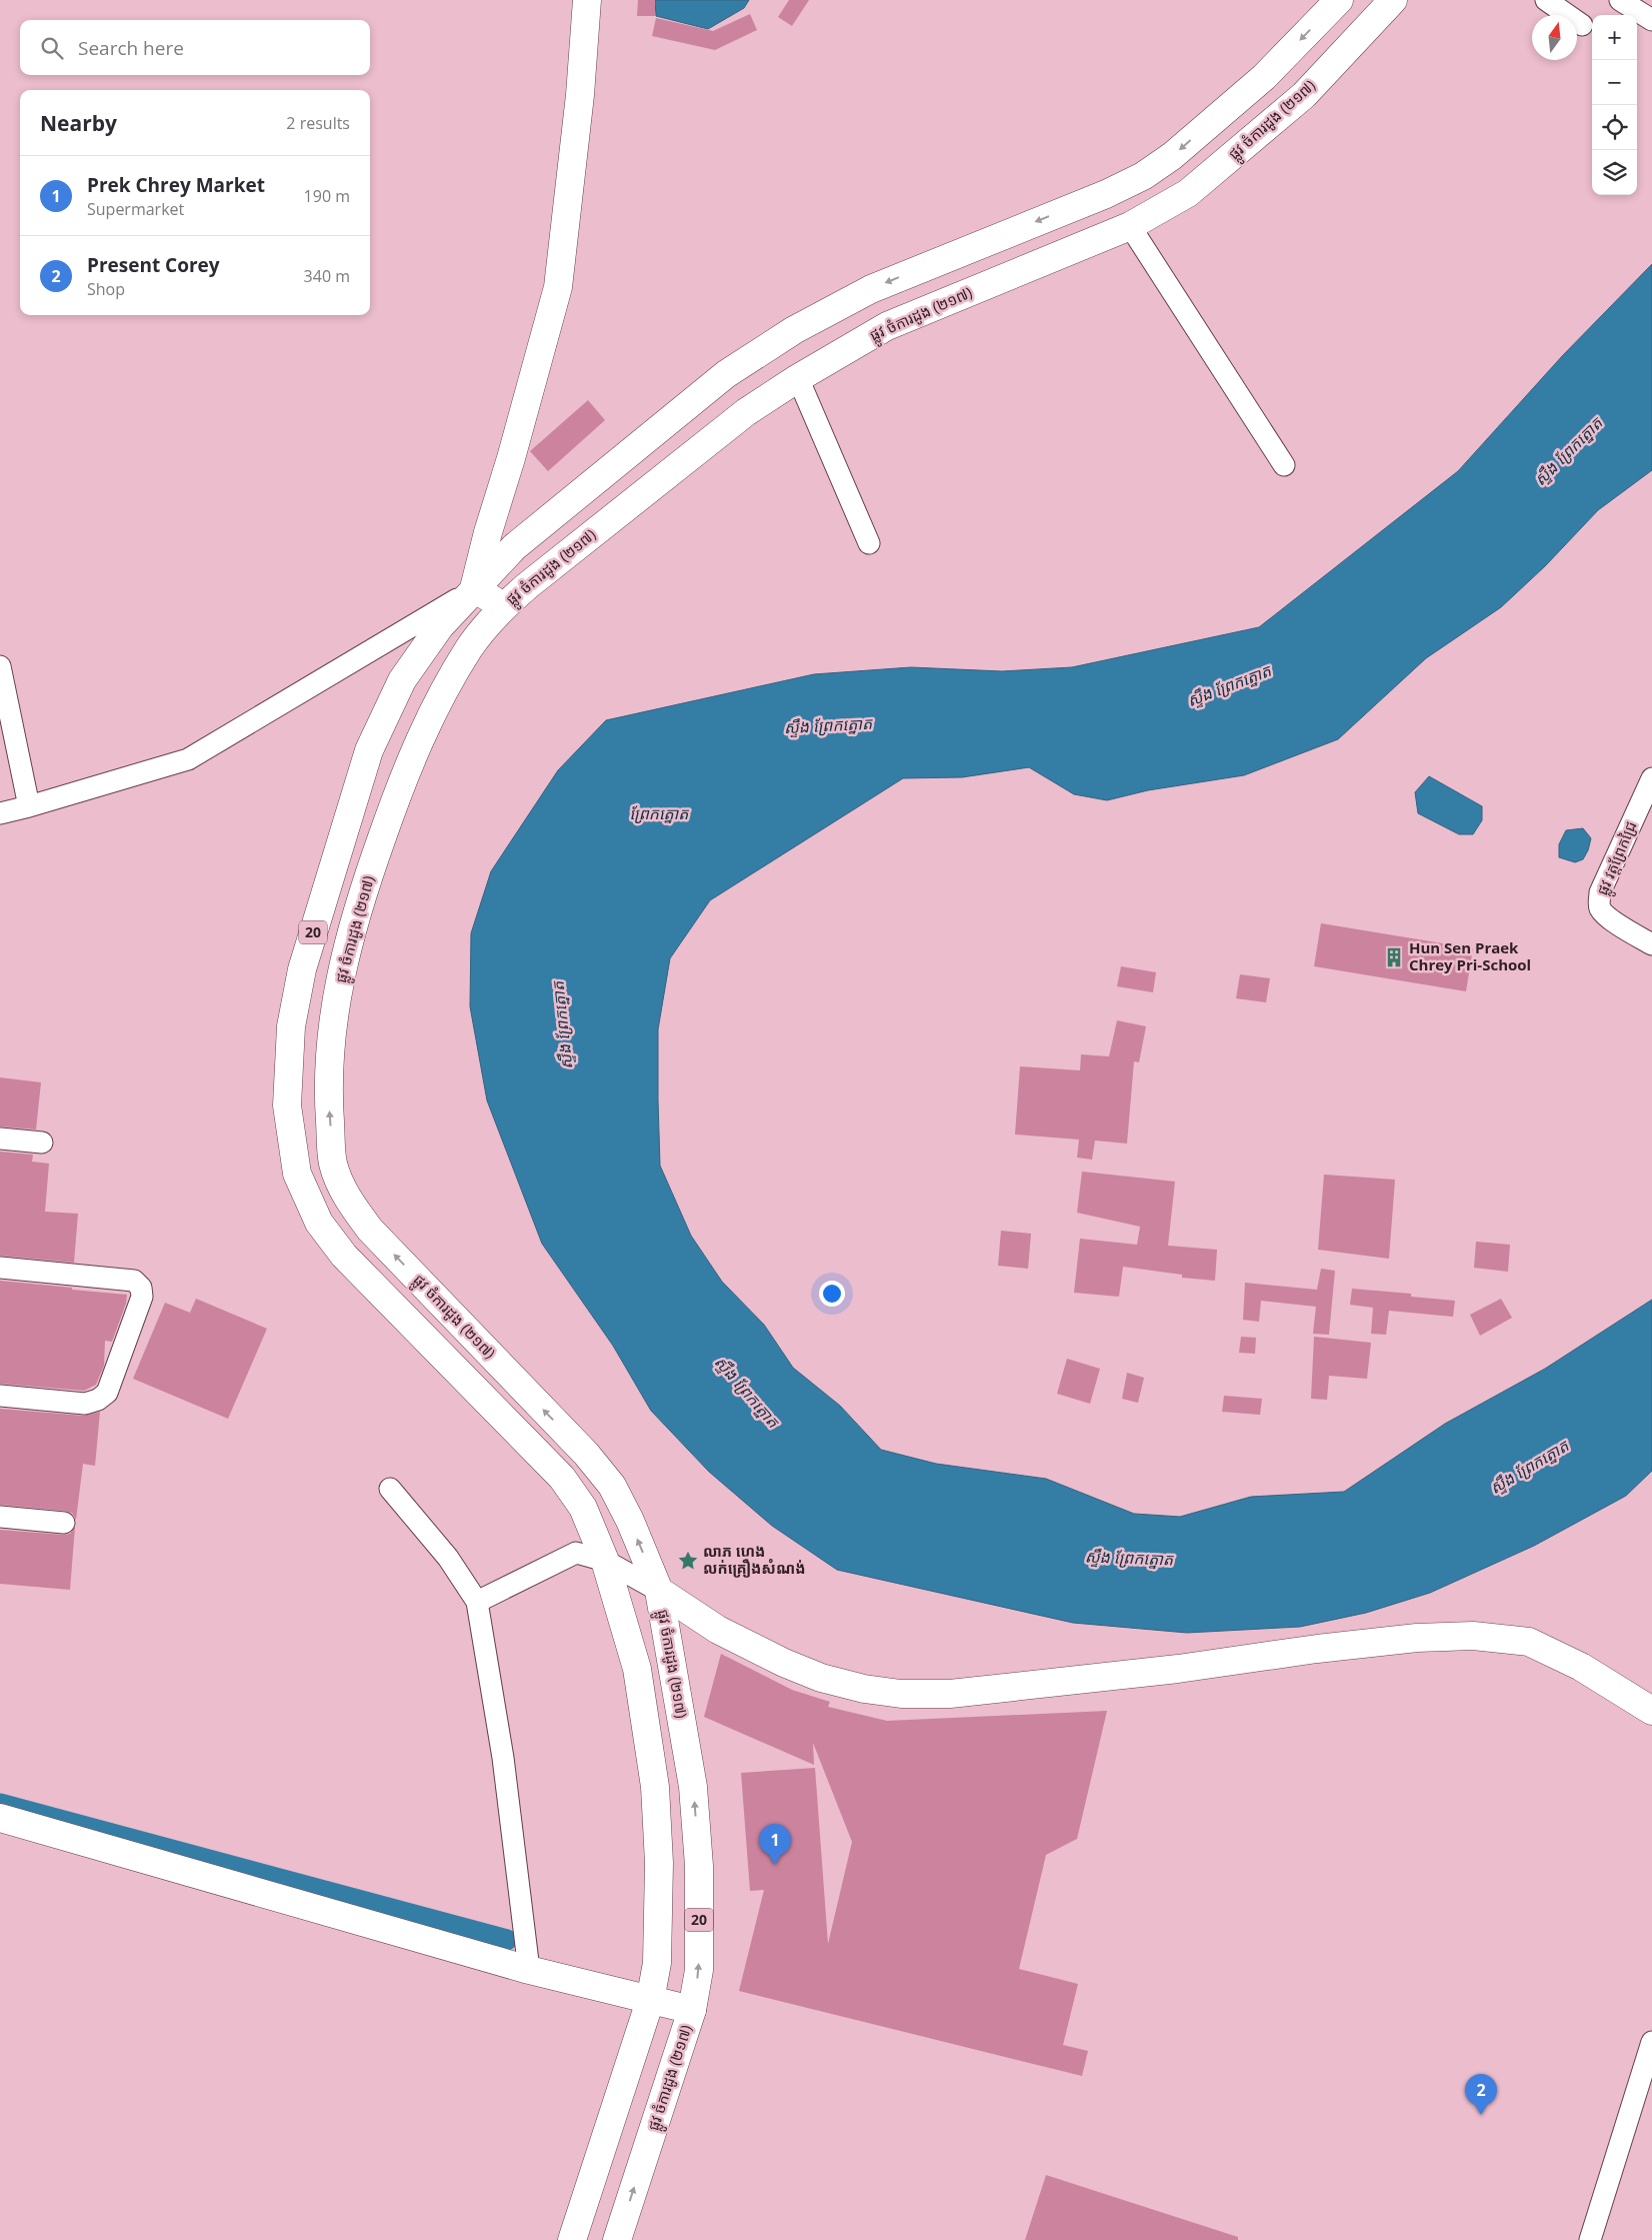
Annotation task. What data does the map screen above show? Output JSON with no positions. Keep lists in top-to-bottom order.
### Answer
{
  "streets": {
    "main road": ["ផ្លូវ ចំការដូង (២១៧)", "20"],
    "street": ["ផ្លូវ វត្តព្រែកជ្រៃ"]
  },
  "water": ["ស្ទឹង ព្រែកត្នោត", "ព្រែកត្នោត"],
  "places": {
    "building": ["Hun Sen Praek Chrey Pri-School"],
    "place": ["លាភ ហេង លក់គ្រឿងសំណង់"]
  },
  "north": "top",
  "page": {
    "map_buttons": ["+", "−"],
    "search": "Search here",
    "heading": ["Nearby", "2 results"],
    "list": [
      {
        "mark": "1",
        "name": "Prek Chrey Market",
        "note": "Supermarket",
        "value": "190 m"
      },
      {
        "mark": "2",
        "name": "Present Corey",
        "note": "Shop",
        "value": "340 m"
      }
    ],
    "pins": ["1", "2"]
  }
}
